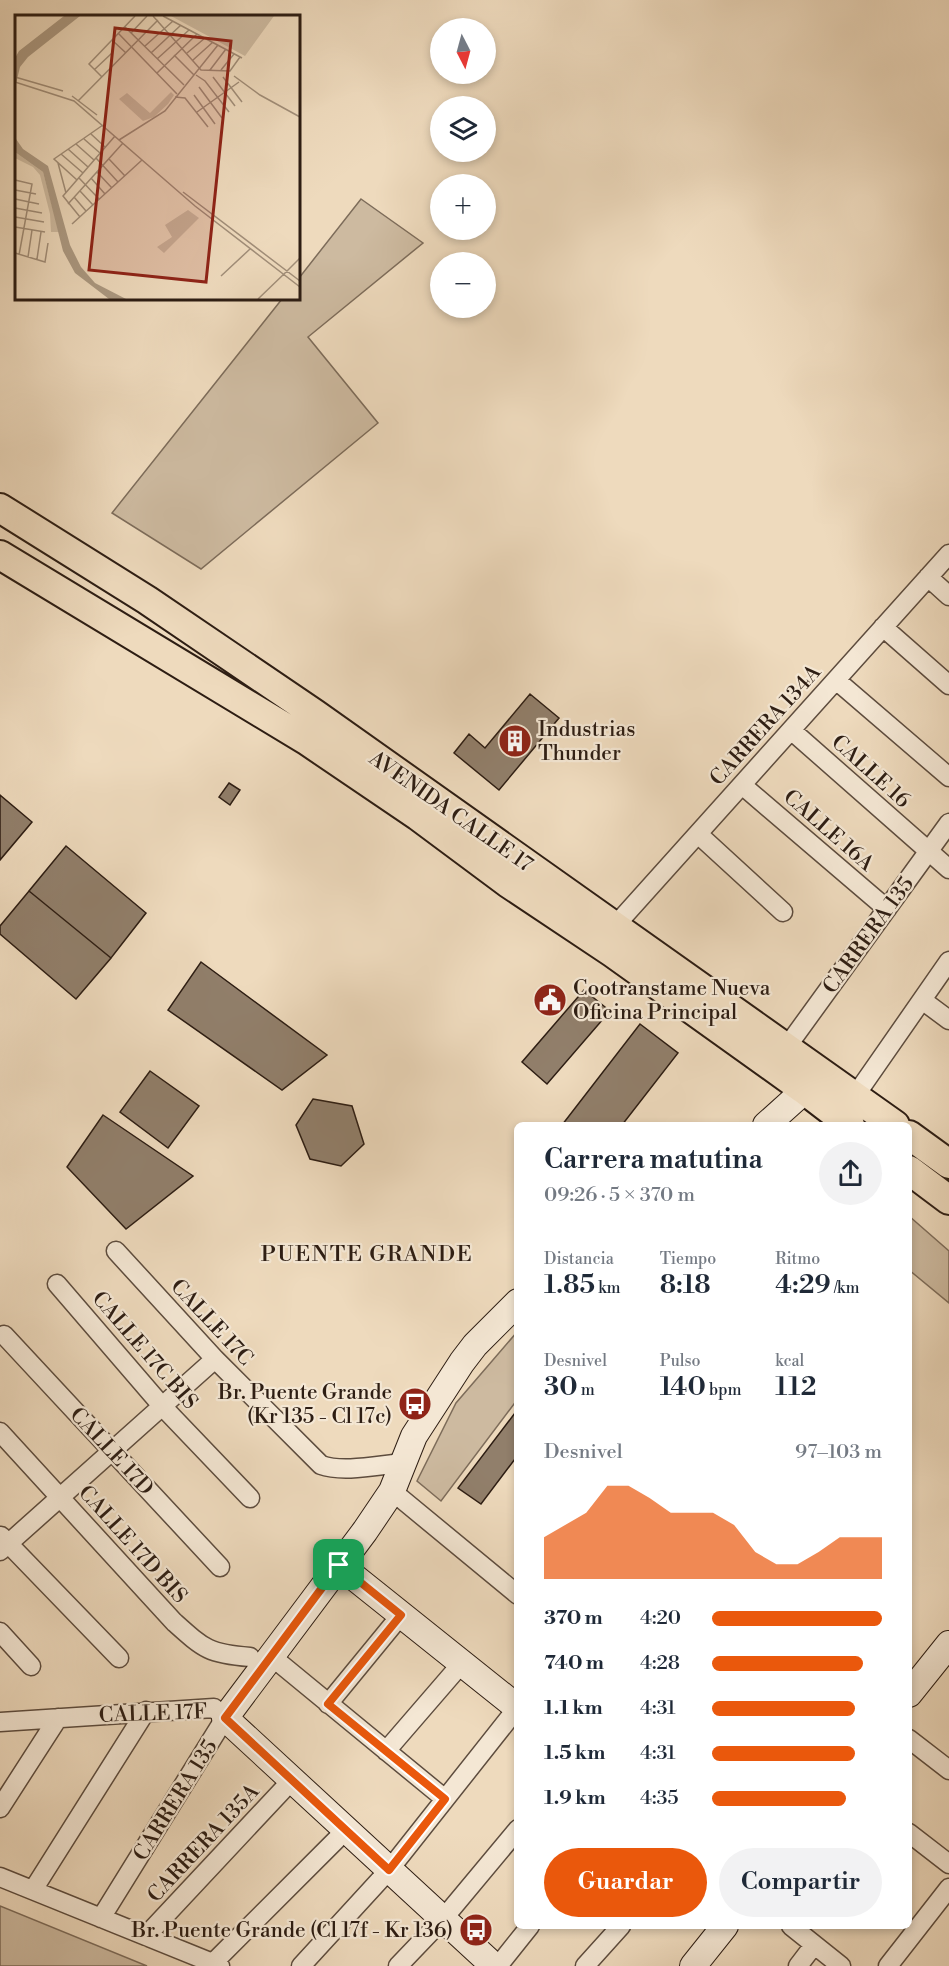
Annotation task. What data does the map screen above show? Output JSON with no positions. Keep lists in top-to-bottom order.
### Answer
{
  "streets": {
    "main road": ["AVENIDA CALLE 17"],
    "street": [
      "CARRERA 134A",
      "CALLE 16",
      "CALLE 16A",
      "CARRERA 135",
      "CALLE 17C",
      "CALLE 17C BIS",
      "CALLE 17D",
      "CALLE 17D BIS",
      "CALLE 17F",
      "CARRERA 135A"
    ]
  },
  "crossings": [
    ["CARRERA 134A", "CALLE 16"],
    ["CARRERA 134A", "AVENIDA CALLE 17"],
    ["CARRERA 134A", "CALLE 16A"],
    ["CALLE 16", "CARRERA 135"],
    ["AVENIDA CALLE 17", "CARRERA 135"],
    ["CALLE 16A", "CARRERA 135"],
    ["CARRERA 135", "CALLE 17C"],
    ["CARRERA 135", "CALLE 17D BIS"],
    ["CARRERA 135", "CALLE 17F"],
    ["CALLE 17F", "CARRERA 135A"]
  ],
  "districts": ["PUENTE GRANDE"],
  "places": {
    "building": ["Industrias Thunder"],
    "public building": ["Cootranstame Nueva Oficina Principal"],
    "bus stop": ["Br. Puente Grande (Kr 135 - Cl 17c)", "Br. Puente Grande (Cl 17f - Kr 136)"]
  },
  "north": "bottom",
  "page": {
    "map_buttons": ["+", "−"],
    "heading": ["Carrera matutina", "09:26 · 5 × 370 m"],
    "stats": [
      ["Distancia", "1.85 km"],
      ["Tiempo", "8:18"],
      ["Ritmo", "4:29 /km"],
      ["Desnivel", "30 m"],
      ["Pulso", "140 bpm"],
      ["kcal", "112"]
    ],
    "chart": ["Desnivel", "97–103 m"],
    "list": [
      {
        "name": "370 m",
        "note": "4:20"
      },
      {
        "name": "740 m",
        "note": "4:28"
      },
      {
        "name": "1.1 km",
        "note": "4:31"
      },
      {
        "name": "1.5 km",
        "note": "4:31"
      },
      {
        "name": "1.9 km",
        "note": "4:35"
      }
    ],
    "buttons": ["Guardar", "Compartir"]
  }
}
